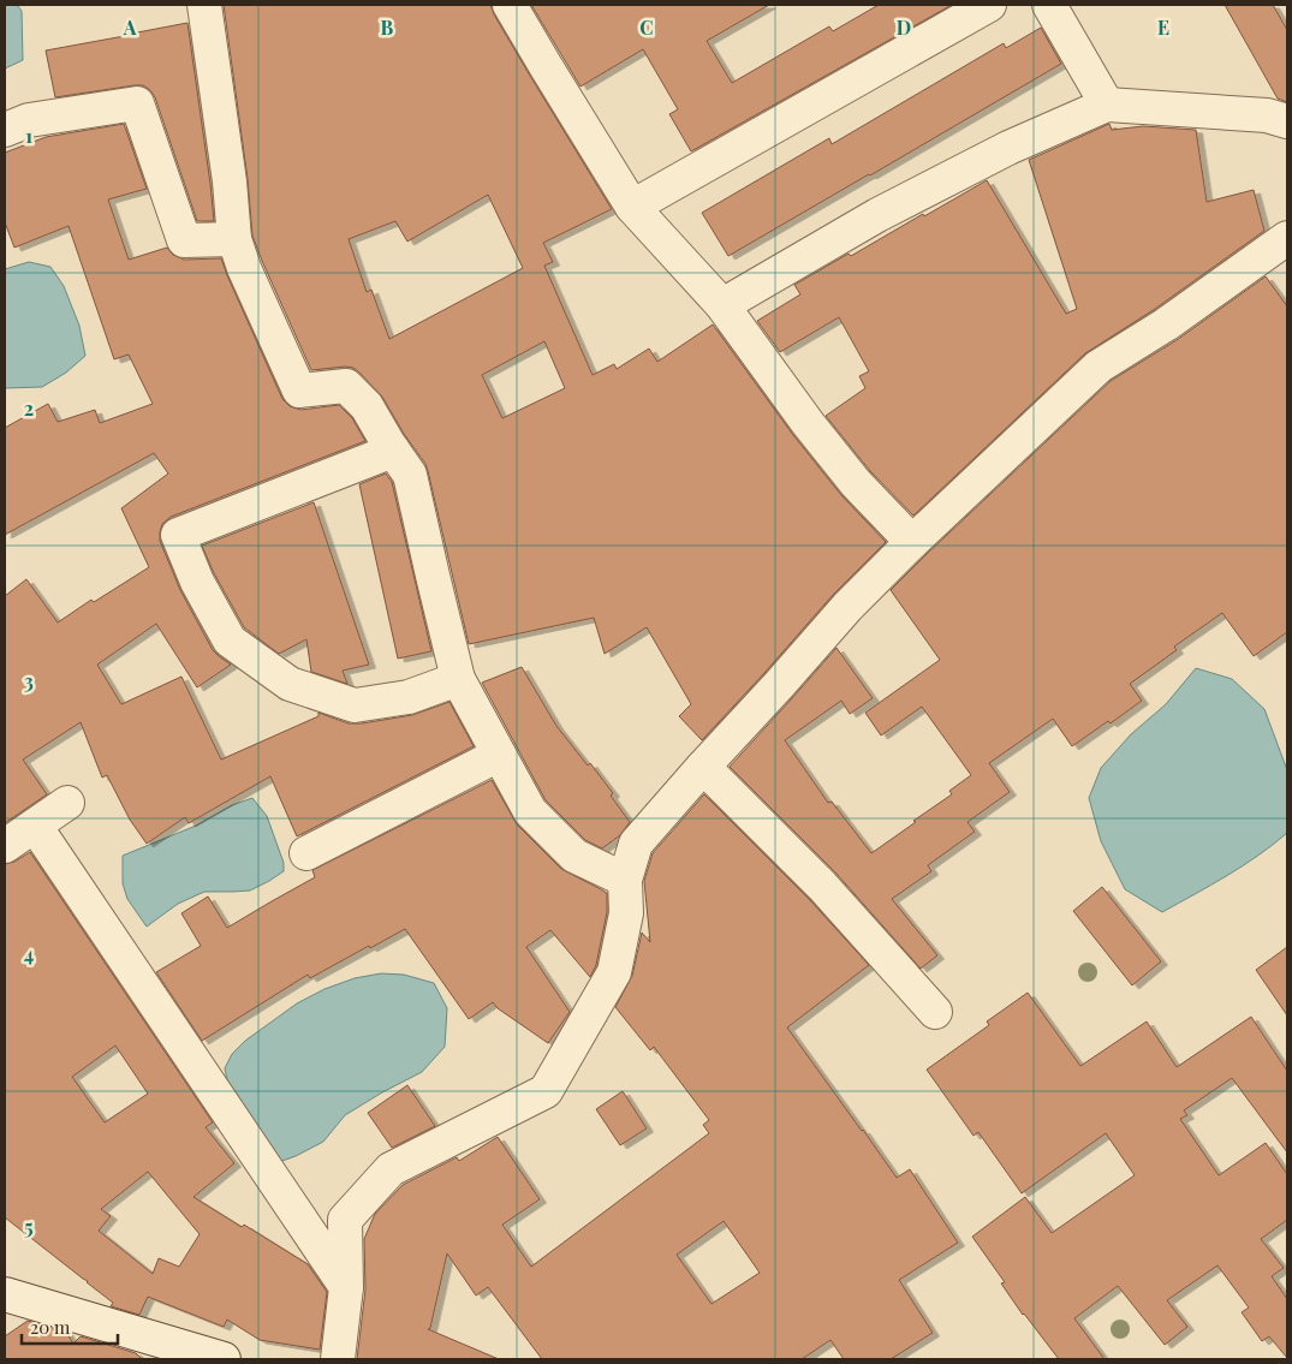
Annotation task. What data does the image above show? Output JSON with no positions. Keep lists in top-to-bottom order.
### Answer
{
  "scale_bar": "20 m",
  "grid": {
    "columns": [
      "A",
      "B",
      "C",
      "D",
      "E"
    ],
    "rows": [
      "1",
      "2",
      "3",
      "4",
      "5"
    ]
  }
}
